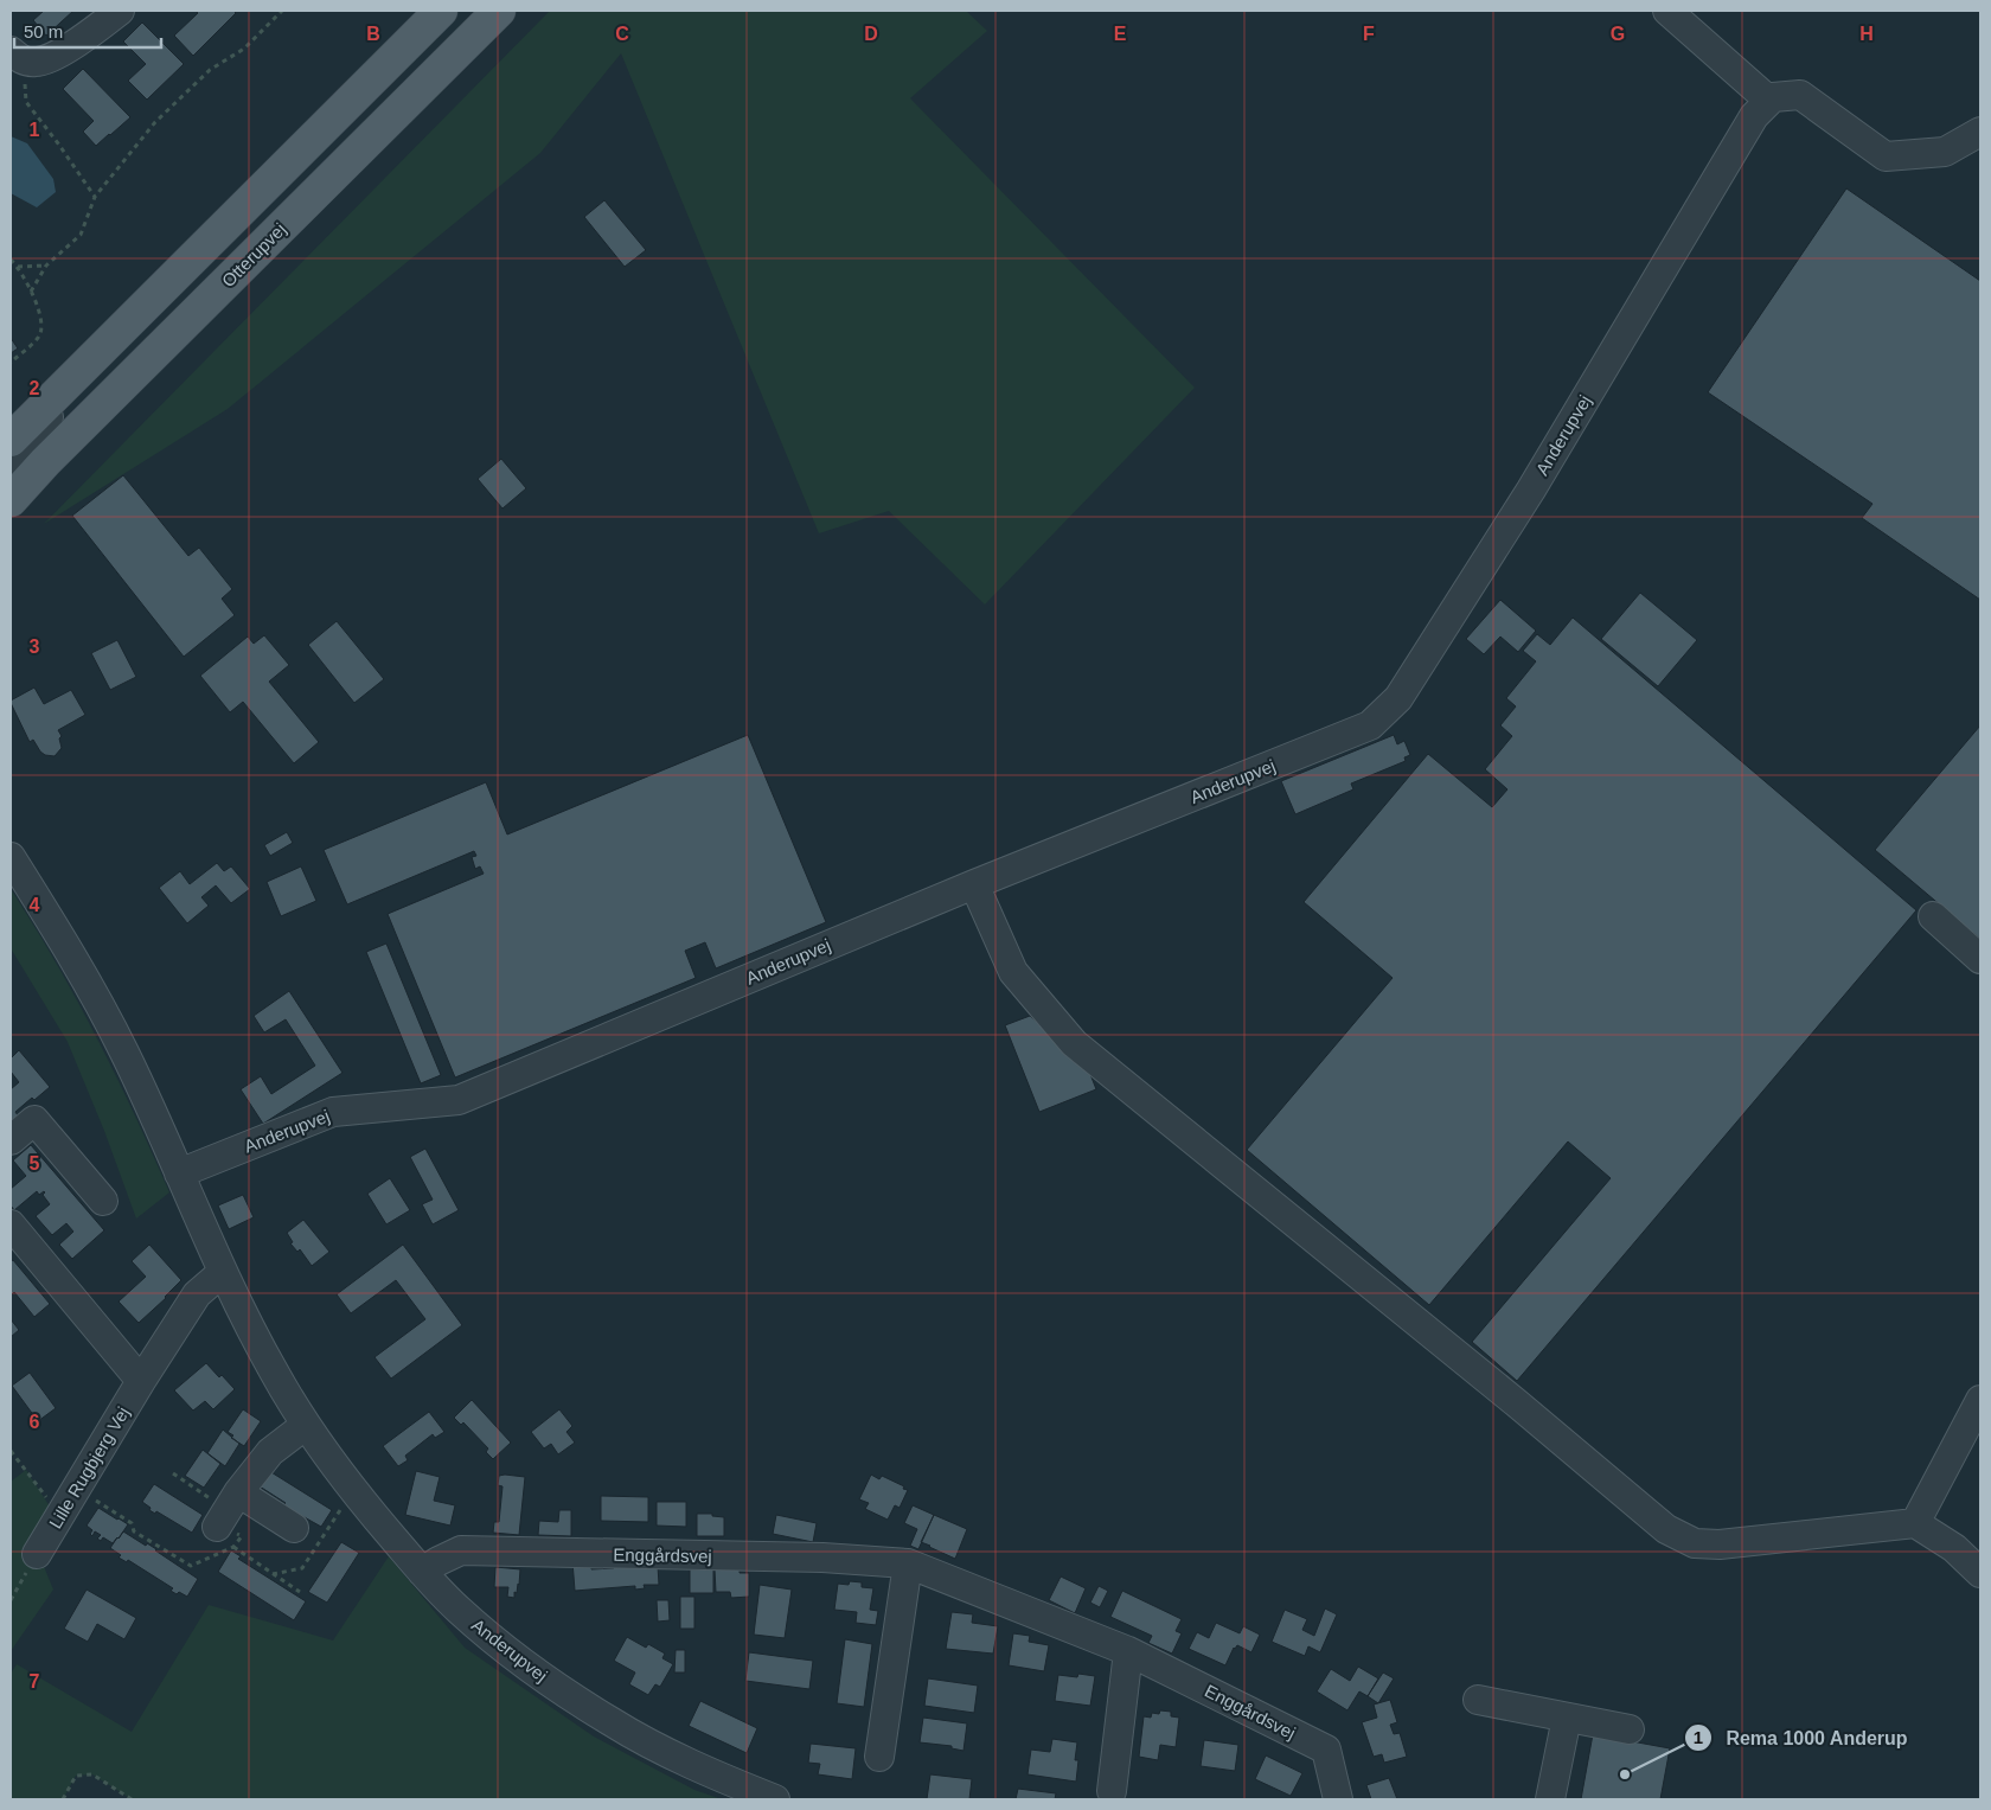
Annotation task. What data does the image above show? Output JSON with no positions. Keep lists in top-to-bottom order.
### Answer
{
  "streets": {
    "main road": ["Otterupvej"],
    "street": ["Anderupvej", "Lille Rugbjerg Vej", "Enggårdsvej"]
  },
  "crossings": [
    ["Anderupvej", "Lille Rugbjerg Vej"],
    ["Anderupvej", "Enggårdsvej"]
  ],
  "places": ["Rema 1000 Anderup"],
  "scale_bar": "50 m",
  "grid": {
    "columns": [
      "B",
      "C",
      "D",
      "E",
      "F",
      "G",
      "H"
    ],
    "rows": [
      "1",
      "2",
      "3",
      "4",
      "5",
      "6",
      "7"
    ]
  }
}
